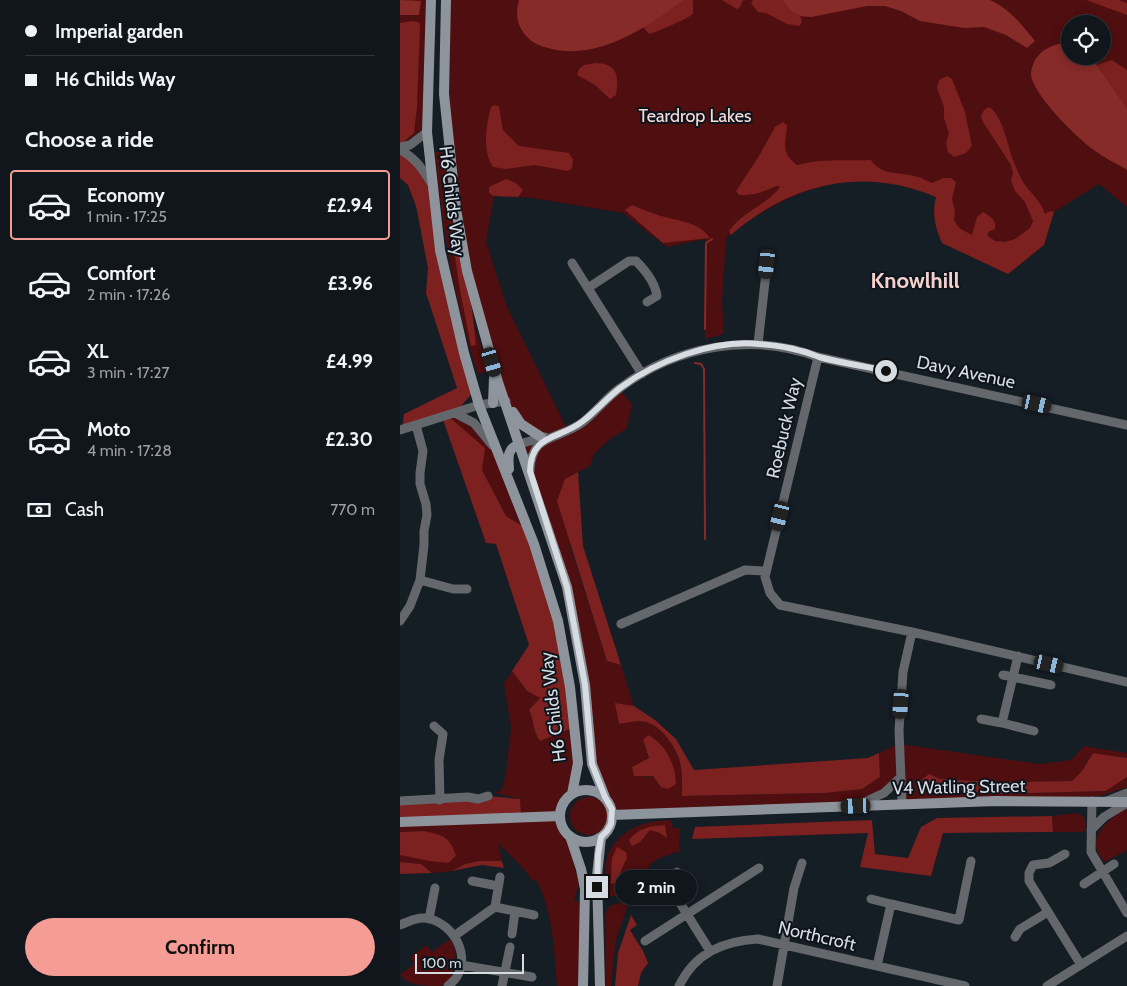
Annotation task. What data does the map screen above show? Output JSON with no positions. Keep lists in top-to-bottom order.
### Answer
{
  "streets": {
    "street": [
      "H6 Childs Way",
      "Davy Avenue",
      "Roebuck Way",
      "V4 Watling Street",
      "Northcroft"
    ]
  },
  "crossings": [
    ["H6 Childs Way", "Davy Avenue"],
    ["H6 Childs Way", "V4 Watling Street"],
    ["Davy Avenue", "Roebuck Way"]
  ],
  "districts": ["Knowlhill"],
  "parks": ["Teardrop Lakes"],
  "scale_bar": "100 m",
  "page": {
    "banner": ["Imperial garden", "H6 Childs Way"],
    "heading": "Choose a ride",
    "list": [
      {
        "name": "Economy",
        "note": "1 min · 17:25",
        "value": "£2.94"
      },
      {
        "name": "Comfort",
        "note": "2 min · 17:26",
        "value": "£3.96"
      },
      {
        "name": "XL",
        "note": "3 min · 17:27",
        "value": "£4.99"
      },
      {
        "name": "Moto",
        "note": "4 min · 17:28",
        "value": "£2.30"
      }
    ],
    "pay": ["Cash", "770 m"],
    "bubble": "2 min",
    "buttons": "Confirm",
    "scale": "100 m"
  }
}
